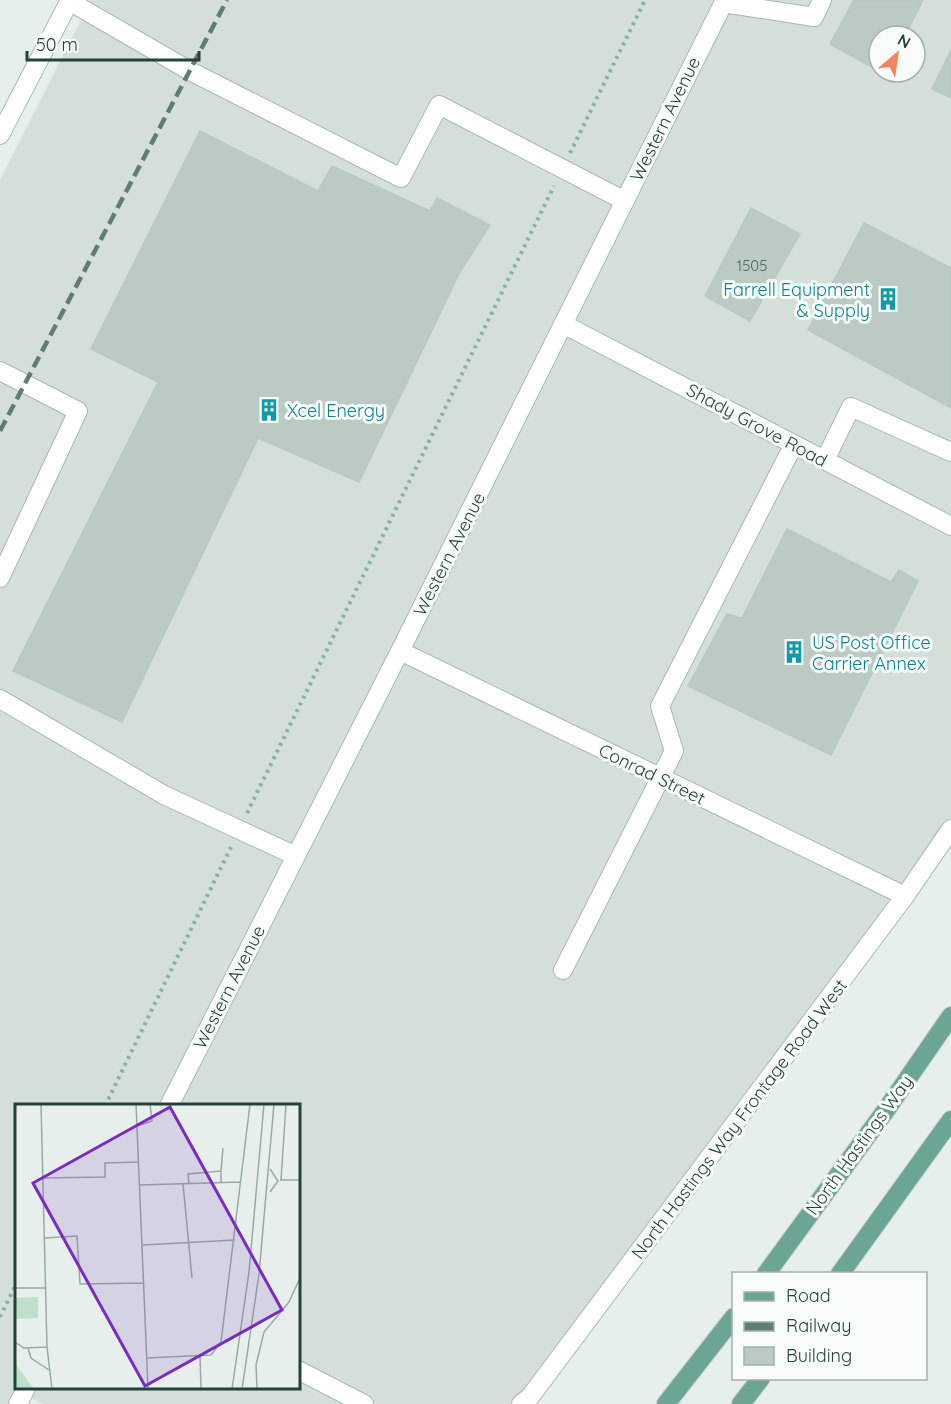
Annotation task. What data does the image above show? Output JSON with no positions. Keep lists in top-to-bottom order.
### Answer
{
  "streets": {
    "main road": ["North Hastings Way"],
    "street": [
      "Western Avenue",
      "Shady Grove Road",
      "Conrad Street",
      "North Hastings Way Frontage Road West"
    ]
  },
  "crossings": [
    ["Western Avenue", "Shady Grove Road"],
    ["Western Avenue", "Conrad Street"],
    ["Conrad Street", "North Hastings Way Frontage Road West"]
  ],
  "places": {
    "building": ["Farrell Equipment & Supply", "Xcel Energy", "US Post Office Carrier Annex"]
  },
  "house_numbers": ["1505"],
  "legend": ["Road", "Railway", "Building"],
  "scale_bar": "50 m",
  "north": "top right"
}
